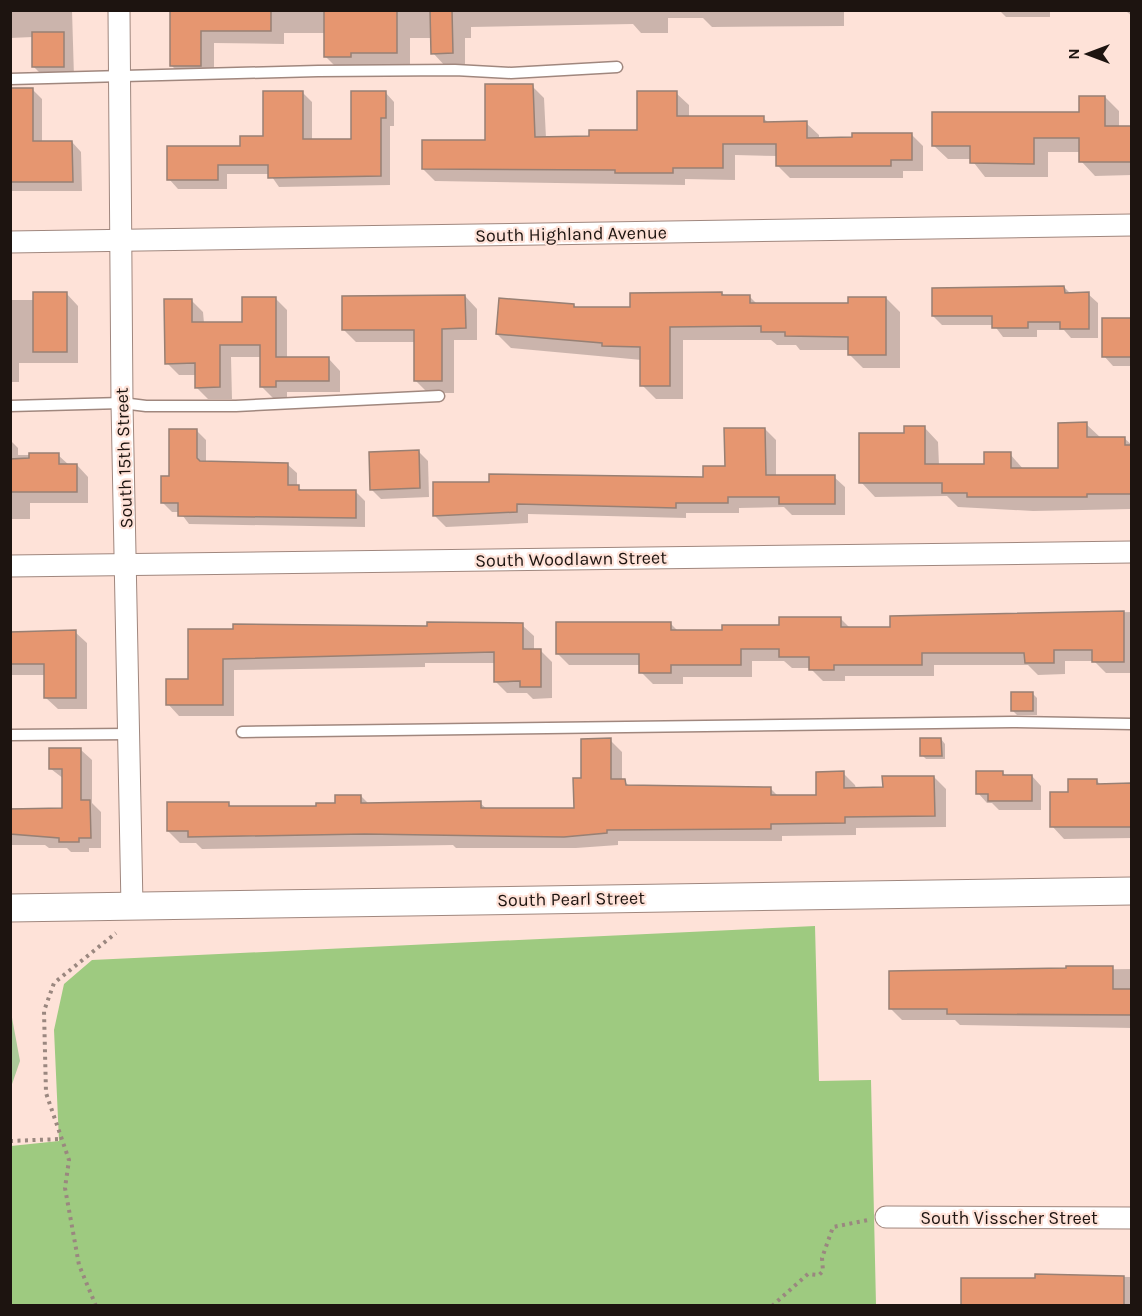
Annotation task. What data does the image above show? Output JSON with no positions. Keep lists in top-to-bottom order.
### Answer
{
  "streets": {
    "street": [
      "South Highland Avenue",
      "South 15th Street",
      "South Woodlawn Street",
      "South Pearl Street",
      "South Visscher Street"
    ]
  },
  "crossings": [
    ["South Highland Avenue", "South 15th Street"],
    ["South 15th Street", "South Woodlawn Street"],
    ["South 15th Street", "South Pearl Street"]
  ],
  "north": "left"
}
